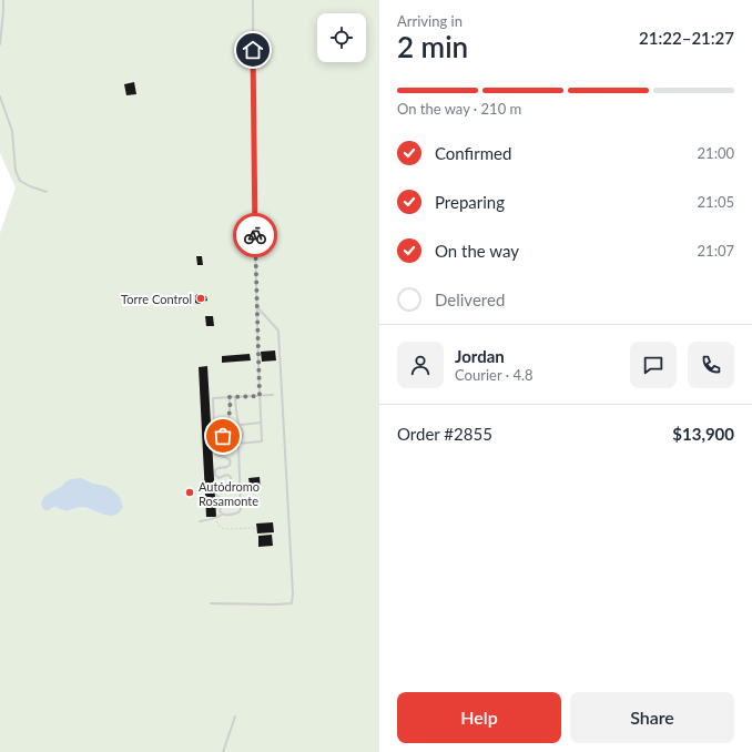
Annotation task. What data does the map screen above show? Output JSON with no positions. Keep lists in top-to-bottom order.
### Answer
{
  "places": ["Torre Control", "Autódromo Rosamonte"],
  "page": {
    "heading": ["2 min", "Arriving in", "21:22–21:27"],
    "panel": [
      "Jordan",
      "Courier · 4.8",
      "Order #2855",
      "$13,900"
    ],
    "bar": "On the way · 210 m",
    "list": [
      ["Confirmed", "21:00"],
      ["Preparing", "21:05"],
      ["On the way", "21:07"],
      "Delivered"
    ],
    "buttons": ["Help", "Share"]
  }
}
